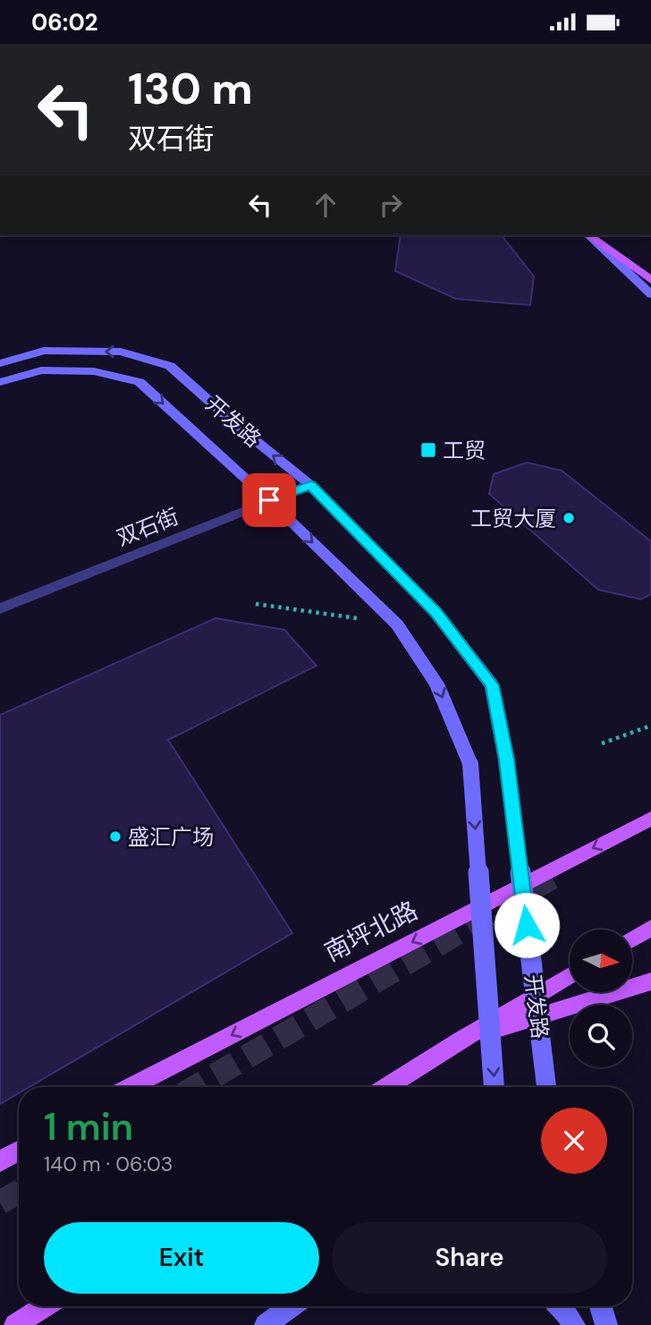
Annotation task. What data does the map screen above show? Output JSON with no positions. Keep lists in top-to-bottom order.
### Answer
{
  "streets": {
    "main road": ["南坪北路"],
    "street": ["开发路", "双石街"]
  },
  "crossings": [
    ["开发路", "双石街"]
  ],
  "places": {
    "transit": ["工贸"],
    "other": ["工贸大厦", "盛汇广场"]
  },
  "north": "right",
  "page": {
    "status": "06:02",
    "turn": ["130 m", "双石街"],
    "heading": ["1 min", "140 m · 06:03"],
    "buttons": ["Exit", "Share"]
  }
}
